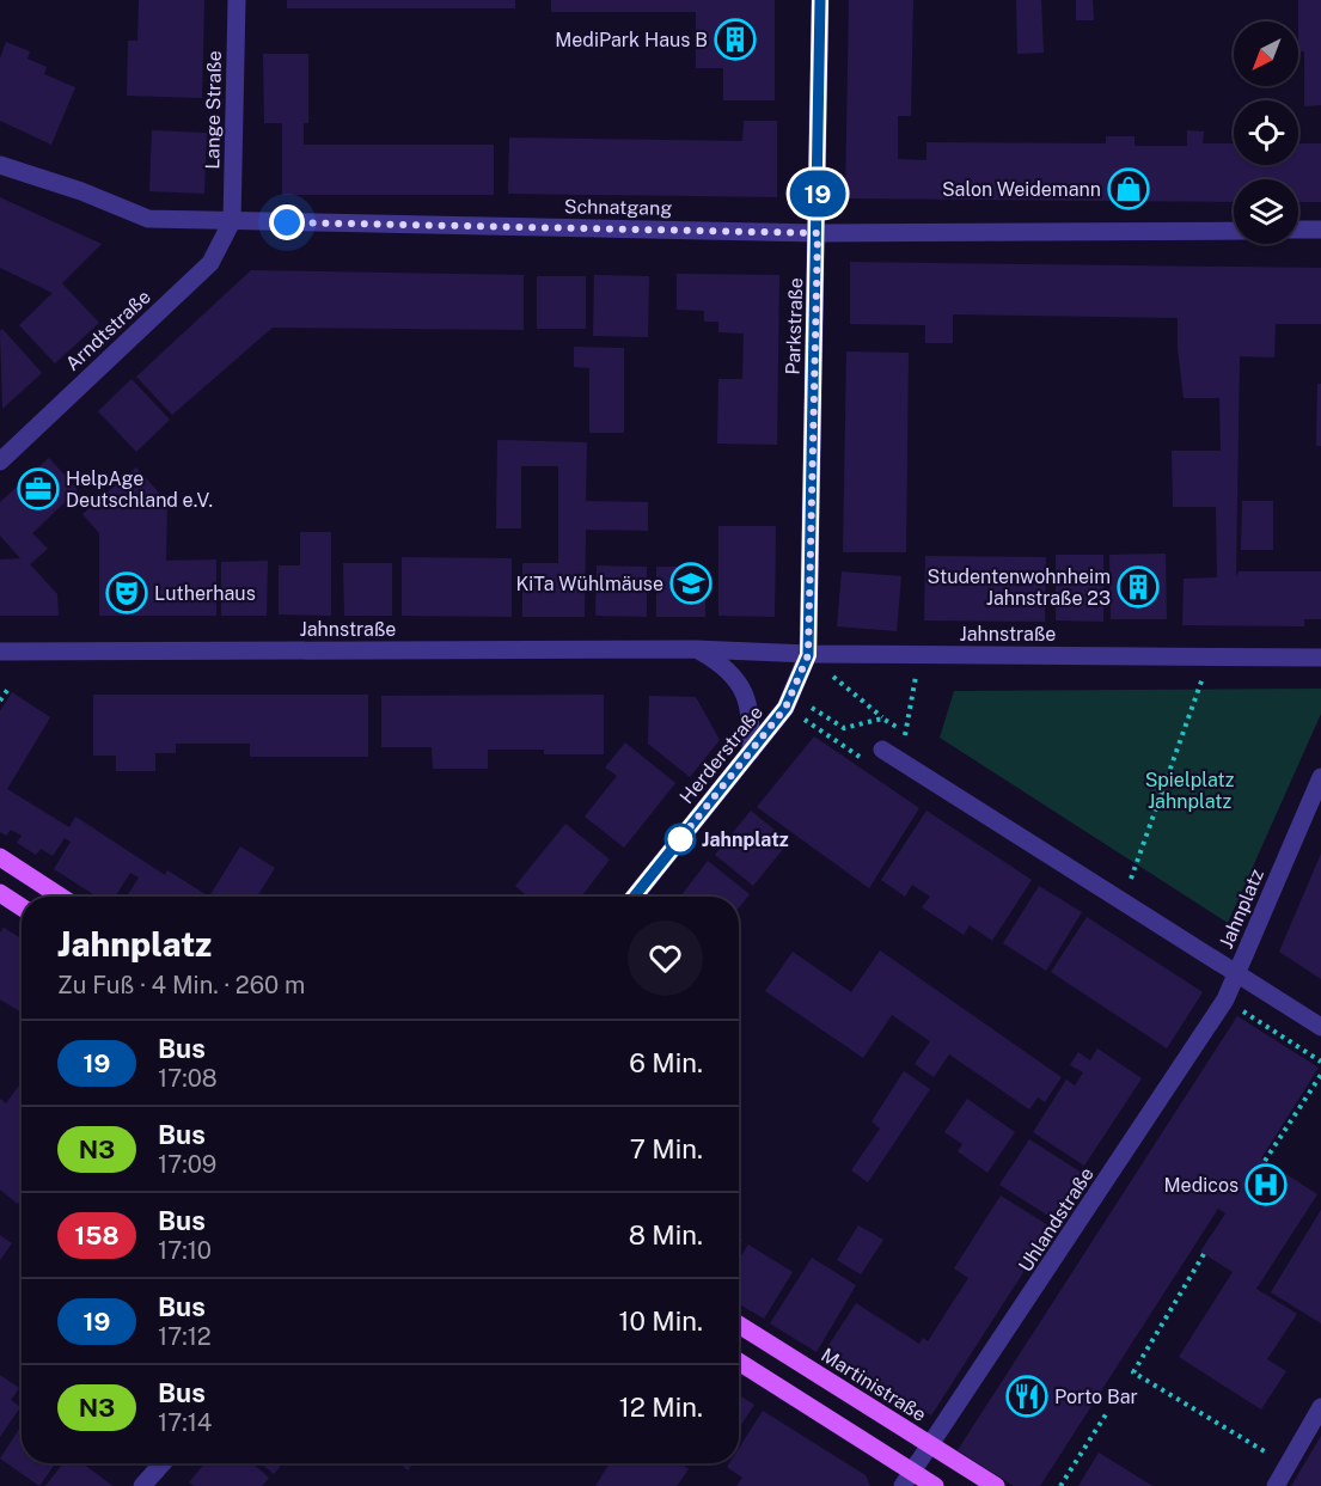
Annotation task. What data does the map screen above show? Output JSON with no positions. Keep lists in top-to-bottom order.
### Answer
{
  "streets": {
    "main road": ["Martinistraße"],
    "street": [
      "Lange Straße",
      "Schnatgang",
      "Parkstraße",
      "Arndtstraße",
      "Jahnstraße",
      "Herderstraße",
      "Jahnplatz",
      "Uhlandstraße"
    ]
  },
  "crossings": [
    ["Lange Straße", "Schnatgang"],
    ["Lange Straße", "Arndtstraße"],
    ["Schnatgang", "Parkstraße"],
    ["Schnatgang", "Arndtstraße"],
    ["Parkstraße", "Jahnstraße"],
    ["Parkstraße", "Herderstraße"],
    ["Jahnstraße", "Herderstraße"],
    ["Jahnplatz", "Uhlandstraße"],
    ["Uhlandstraße", "Martinistraße"]
  ],
  "parks": ["Spielplatz Jahnplatz"],
  "places": {
    "building": ["MediPark Haus B", "Studentenwohnheim Jahnstraße 23"],
    "shop": ["Salon Weidemann"],
    "office": ["HelpAge Deutschland e.V."],
    "school or university": ["KiTa Wühlmäuse"],
    "theatre": ["Lutherhaus"],
    "other": ["Jahnplatz"],
    "hospital": ["Medicos"],
    "restaurant": ["Porto Bar"]
  },
  "lines": ["bus line 19"],
  "north": "bottom left",
  "page": {
    "on_map": "19",
    "heading": ["Jahnplatz", "Zu Fuß · 4 Min. · 260 m"],
    "list": [
      {
        "mark": "19",
        "name": "Bus",
        "note": "17:08",
        "value": "6 Min."
      },
      {
        "mark": "N3",
        "name": "Bus",
        "note": "17:09",
        "value": "7 Min."
      },
      {
        "mark": "158",
        "name": "Bus",
        "note": "17:10",
        "value": "8 Min."
      },
      {
        "mark": "19",
        "name": "Bus",
        "note": "17:12",
        "value": "10 Min."
      },
      {
        "mark": "N3",
        "name": "Bus",
        "note": "17:14",
        "value": "12 Min."
      }
    ]
  }
}
